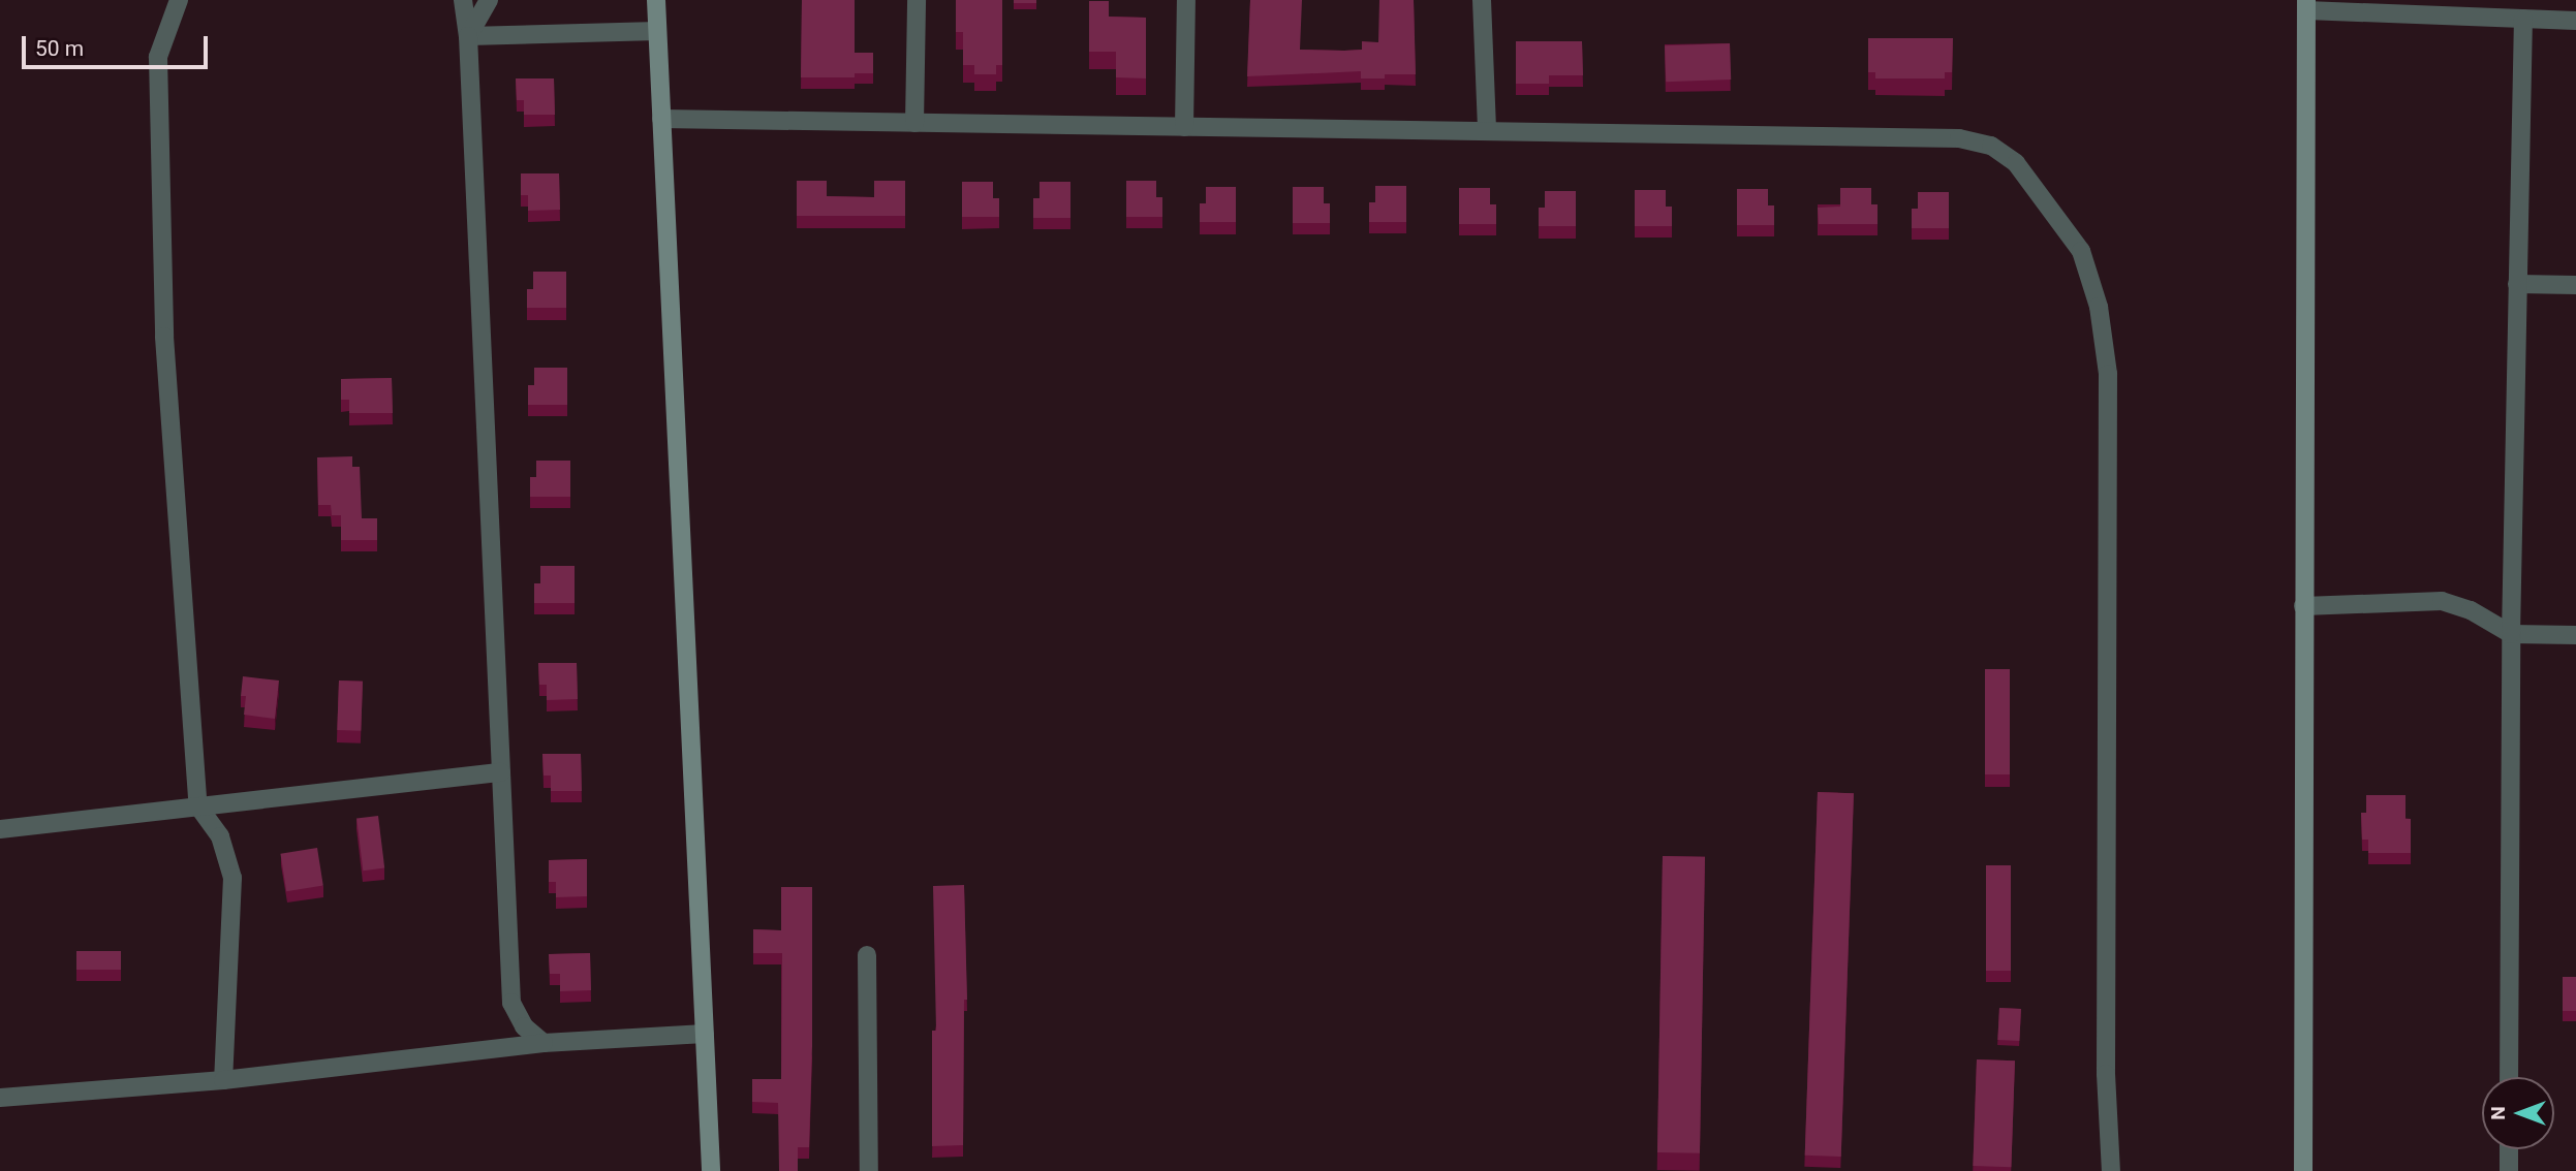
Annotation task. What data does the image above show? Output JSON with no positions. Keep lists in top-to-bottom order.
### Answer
{
  "scale_bar": "50 m",
  "north": "left"
}
